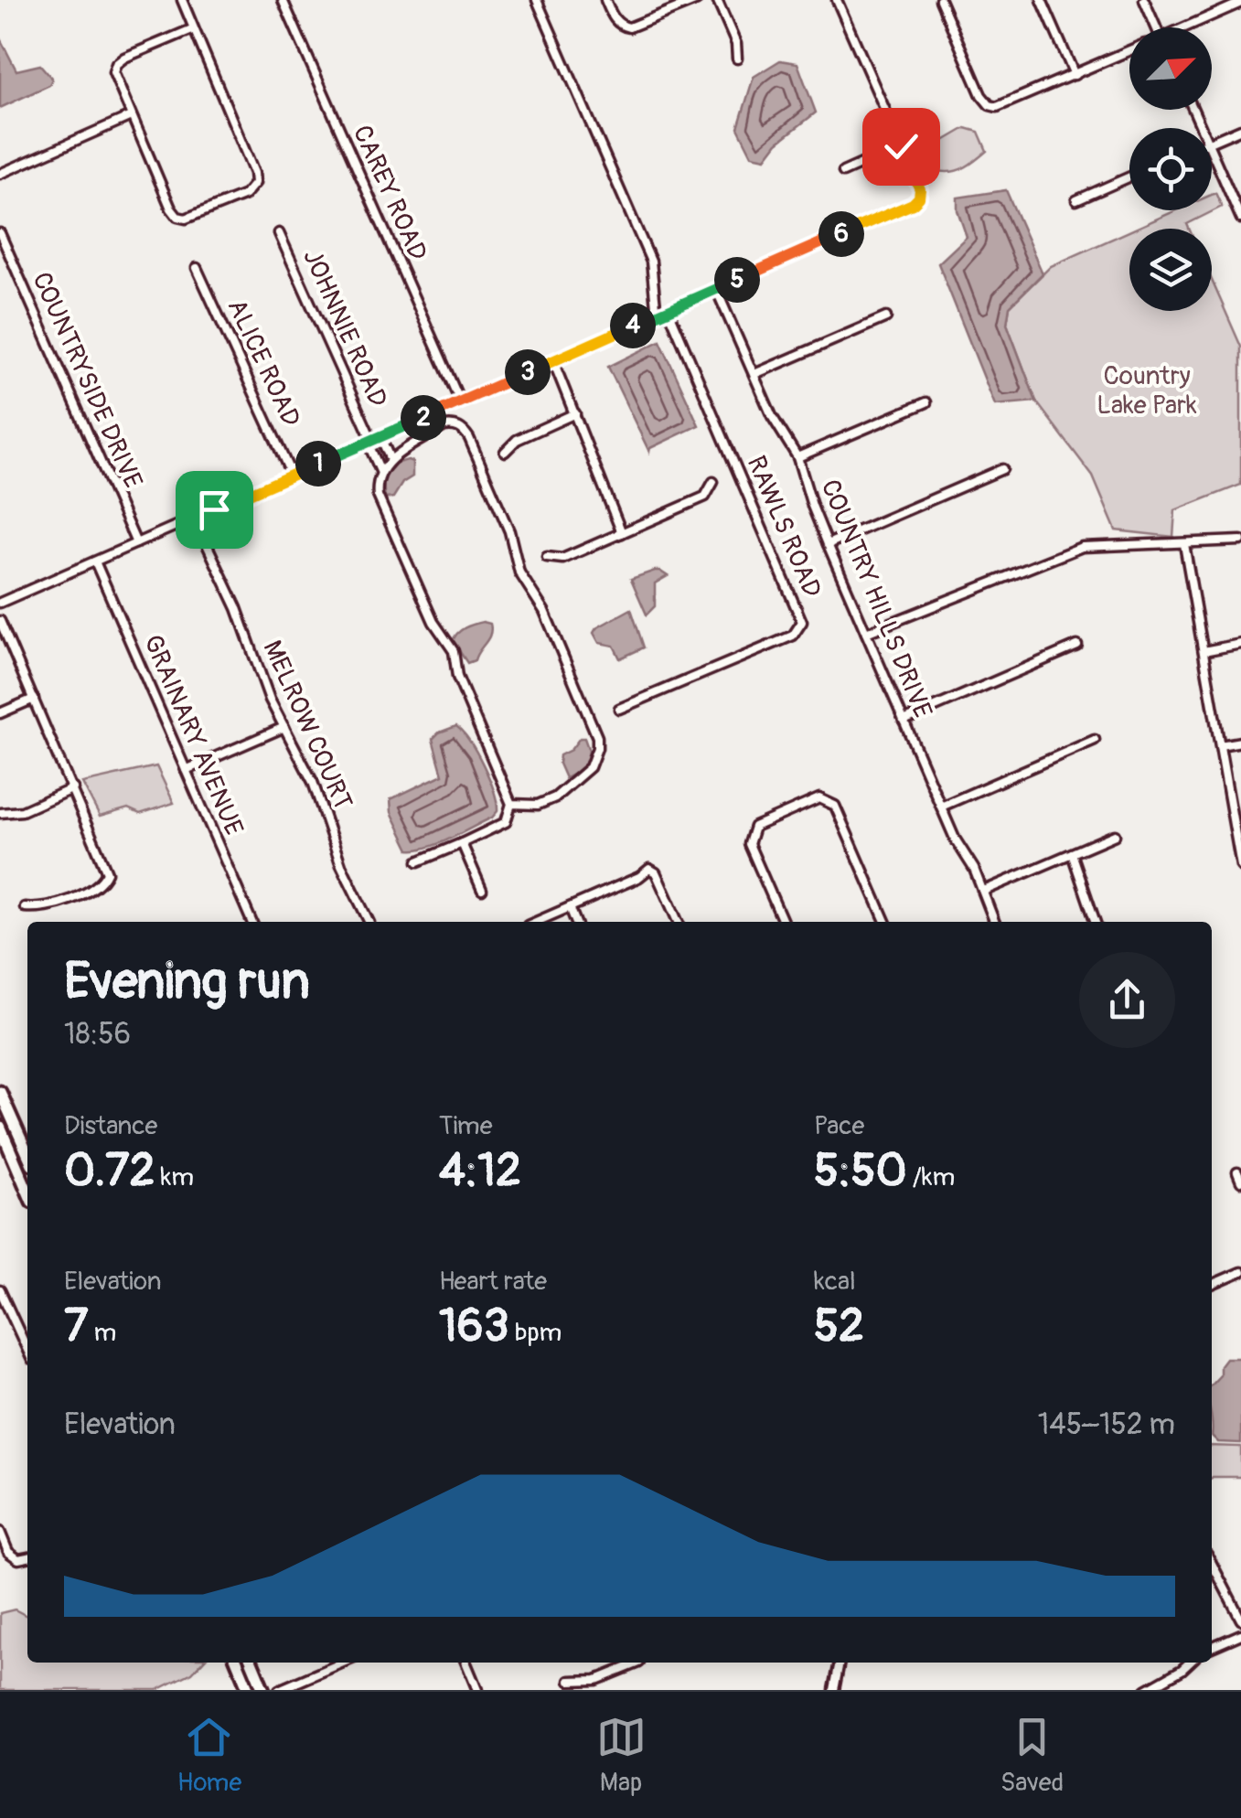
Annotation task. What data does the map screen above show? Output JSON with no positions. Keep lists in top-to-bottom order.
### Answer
{
  "streets": {
    "street": [
      "CAREY ROAD",
      "JOHNNIE ROAD",
      "ALICE ROAD",
      "COUNTRYSIDE DRIVE",
      "RAWLS ROAD",
      "COUNTRY HILLS DRIVE",
      "MELROW COURT",
      "GRAINARY AVENUE"
    ]
  },
  "parks": ["Country Lake Park"],
  "north": "top right",
  "page": {
    "pins": [
      "6",
      "5",
      "4",
      "3",
      "2",
      "1"
    ],
    "heading": ["Evening run", "18:56"],
    "stats": [
      ["Distance", "0.72 km"],
      ["Time", "4:12"],
      ["Pace", "5:50 /km"],
      ["Elevation", "7 m"],
      ["Heart rate", "163 bpm"],
      ["kcal", "52"]
    ],
    "chart": ["Elevation", "145–152 m"],
    "tabs": ["Home", "Map", "Saved"]
  }
}
